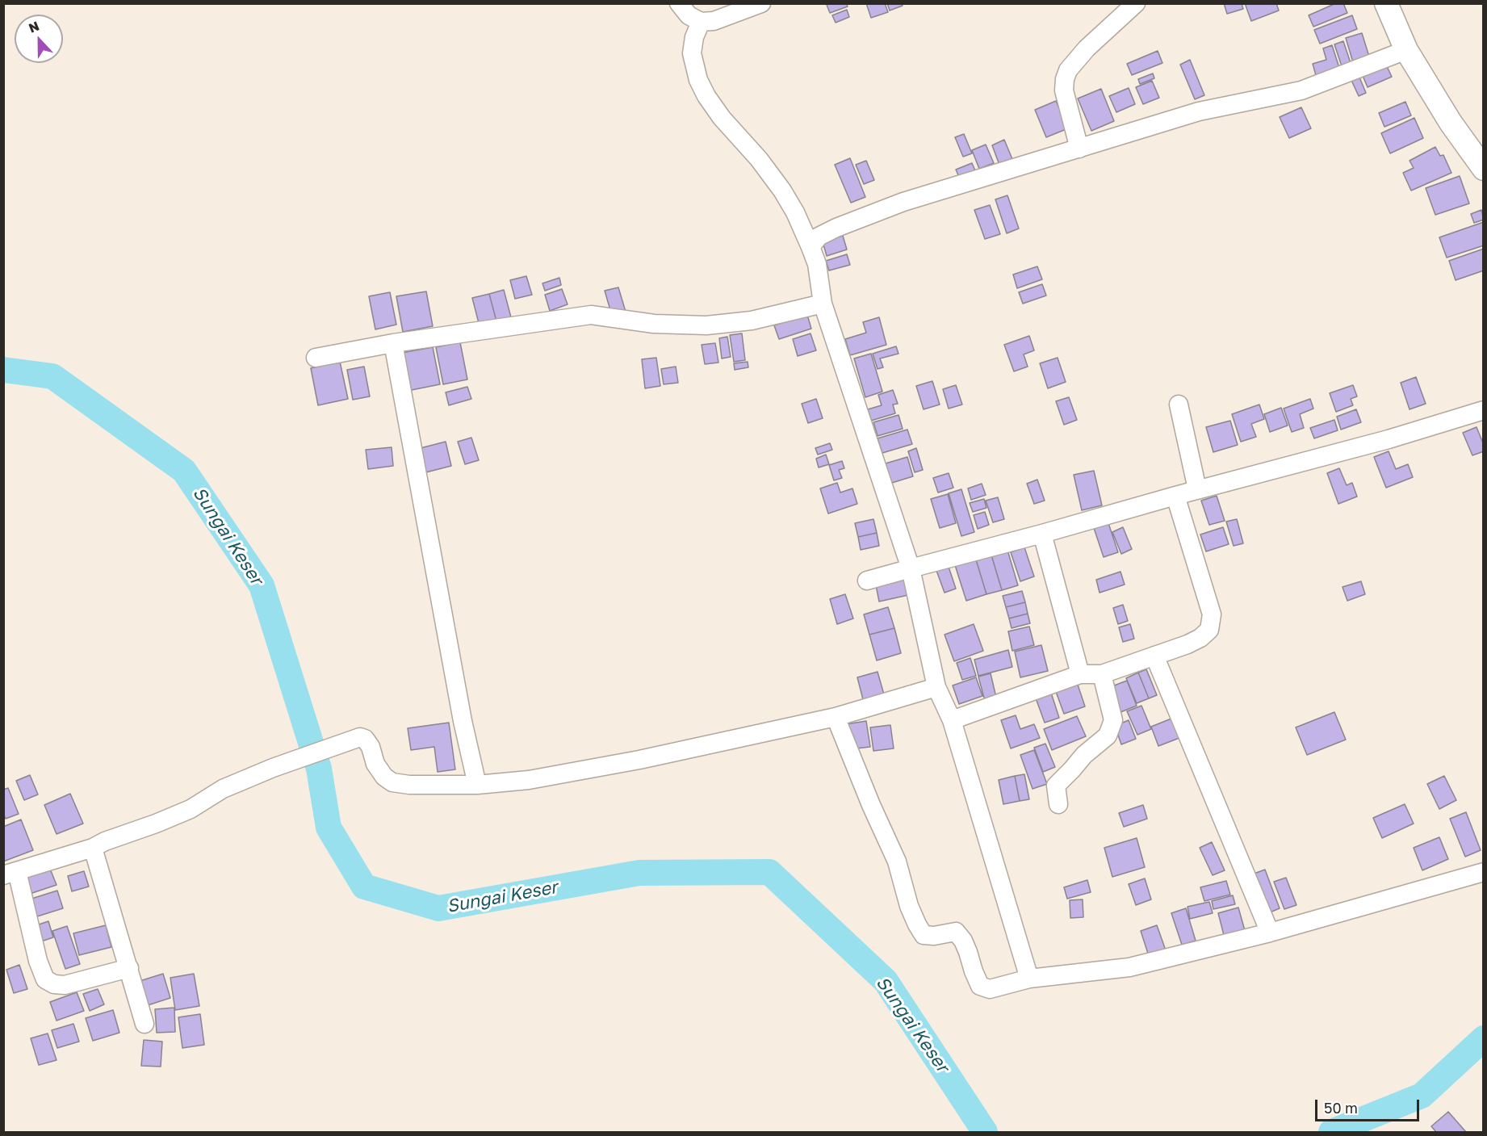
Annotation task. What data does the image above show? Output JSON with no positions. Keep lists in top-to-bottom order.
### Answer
{
  "water": ["Sungai Keser"],
  "scale_bar": "50 m",
  "north": "top"
}
